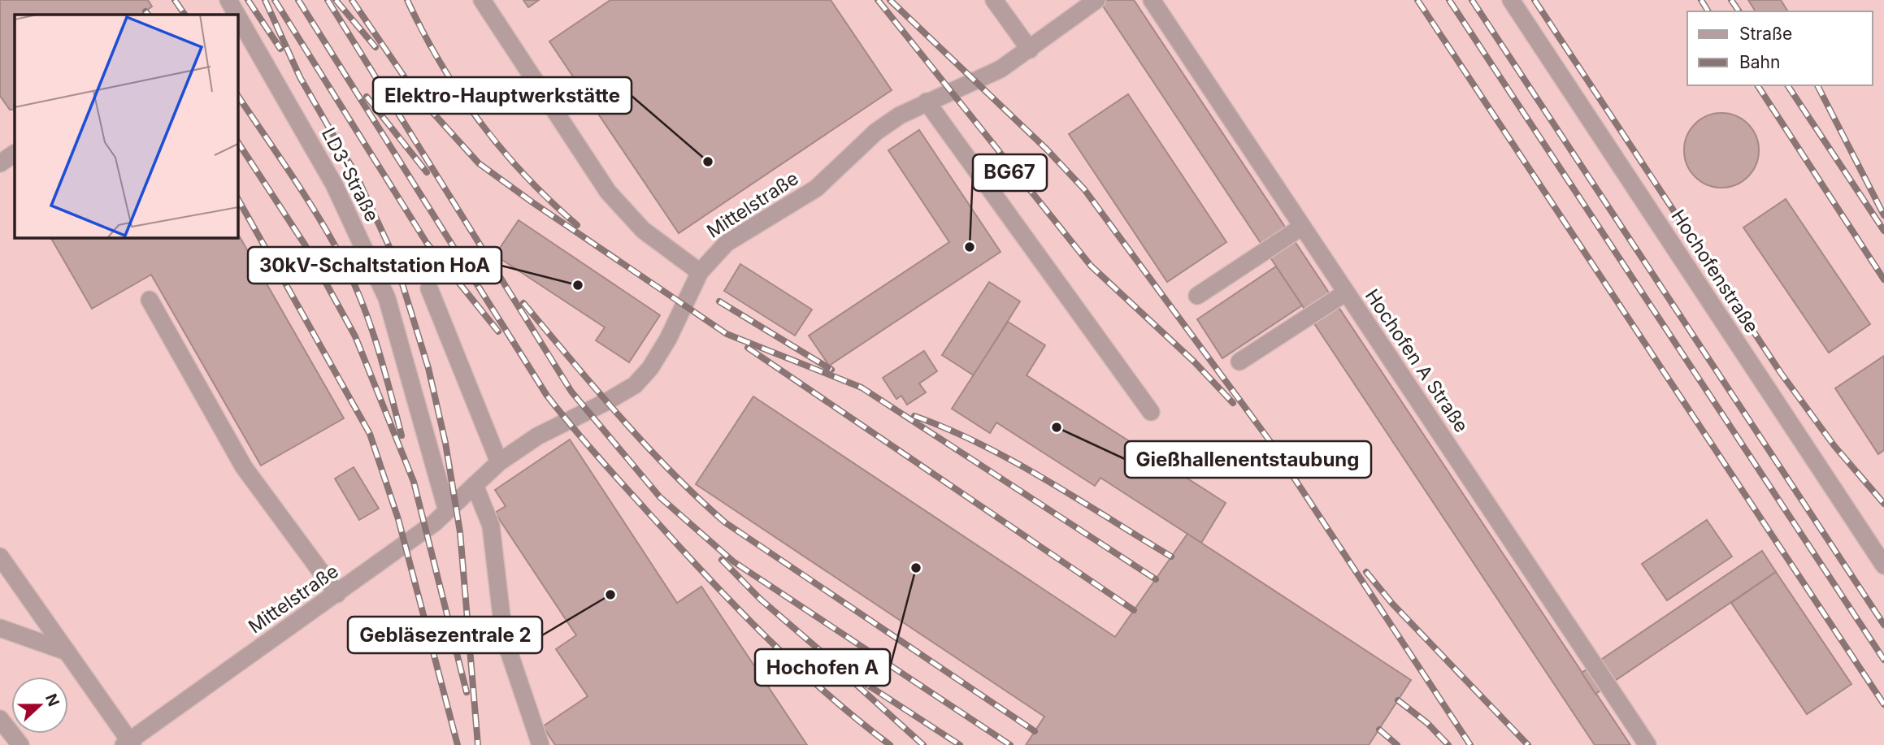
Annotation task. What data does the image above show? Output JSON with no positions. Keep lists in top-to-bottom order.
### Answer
{
  "streets": {
    "street": [
      "LD3-Straße",
      "Mittelstraße",
      "Hochofenstraße",
      "Hochofen A Straße"
    ]
  },
  "crossings": [
    ["LD3-Straße", "Mittelstraße"]
  ],
  "places": [
    "Elektro-Hauptwerkstätte",
    "BG67",
    "30kV-Schaltstation HoA",
    "Gießhallenentstaubung",
    "Hochofen A",
    "Gebläsezentrale 2"
  ],
  "legend": ["Straße", "Bahn"],
  "north": "right"
}
